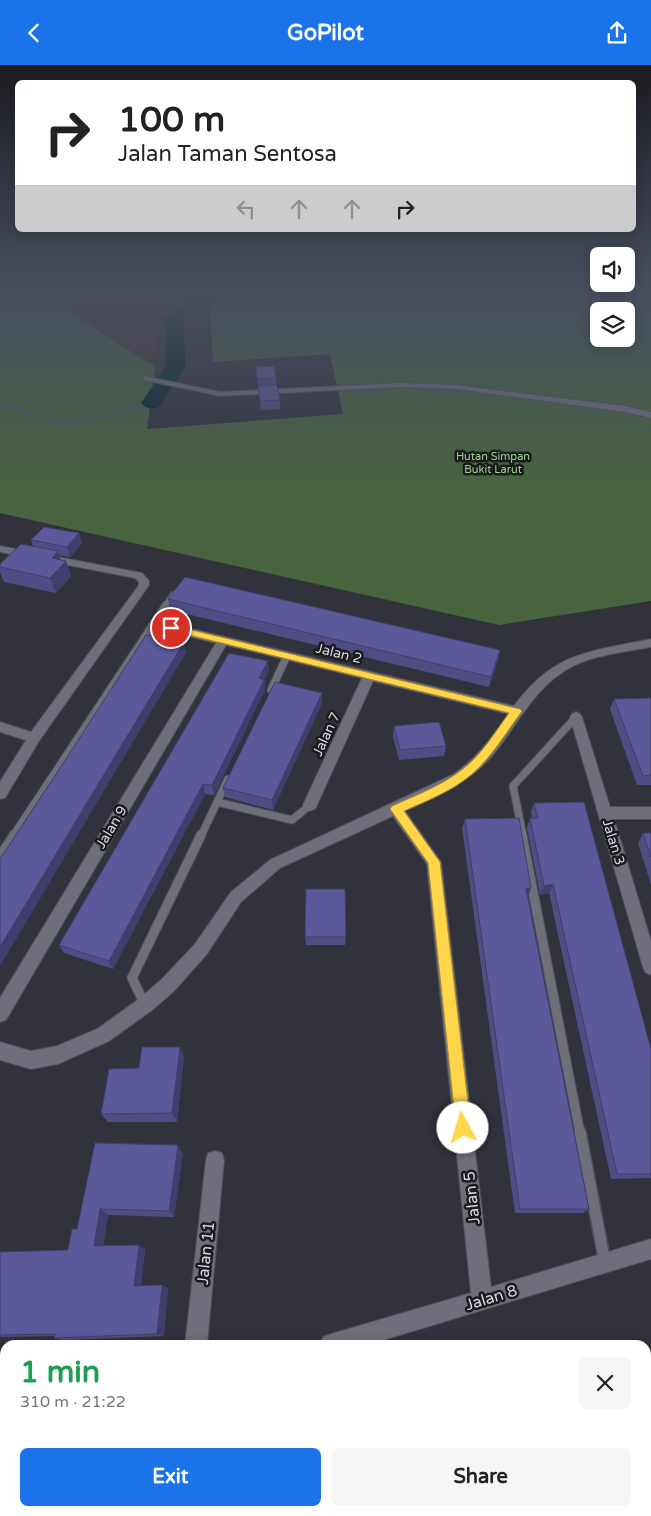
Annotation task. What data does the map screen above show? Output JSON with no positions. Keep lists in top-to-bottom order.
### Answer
{
  "streets": {
    "street": [
      "Jalan 2",
      "Jalan 7",
      "Jalan 9",
      "Jalan 3",
      "Jalan 5",
      "Jalan 11",
      "Jalan 8"
    ]
  },
  "crossings": [
    ["Jalan 2", "Jalan 7"],
    ["Jalan 2", "Jalan 9"],
    ["Jalan 5", "Jalan 8"]
  ],
  "parks": ["Hutan Simpan Bukit Larut"],
  "page": {
    "header": "GoPilot",
    "turn": ["100 m", "Jalan Taman Sentosa"],
    "heading": ["1 min", "310 m · 21:22"],
    "buttons": ["Exit", "Share"]
  }
}
